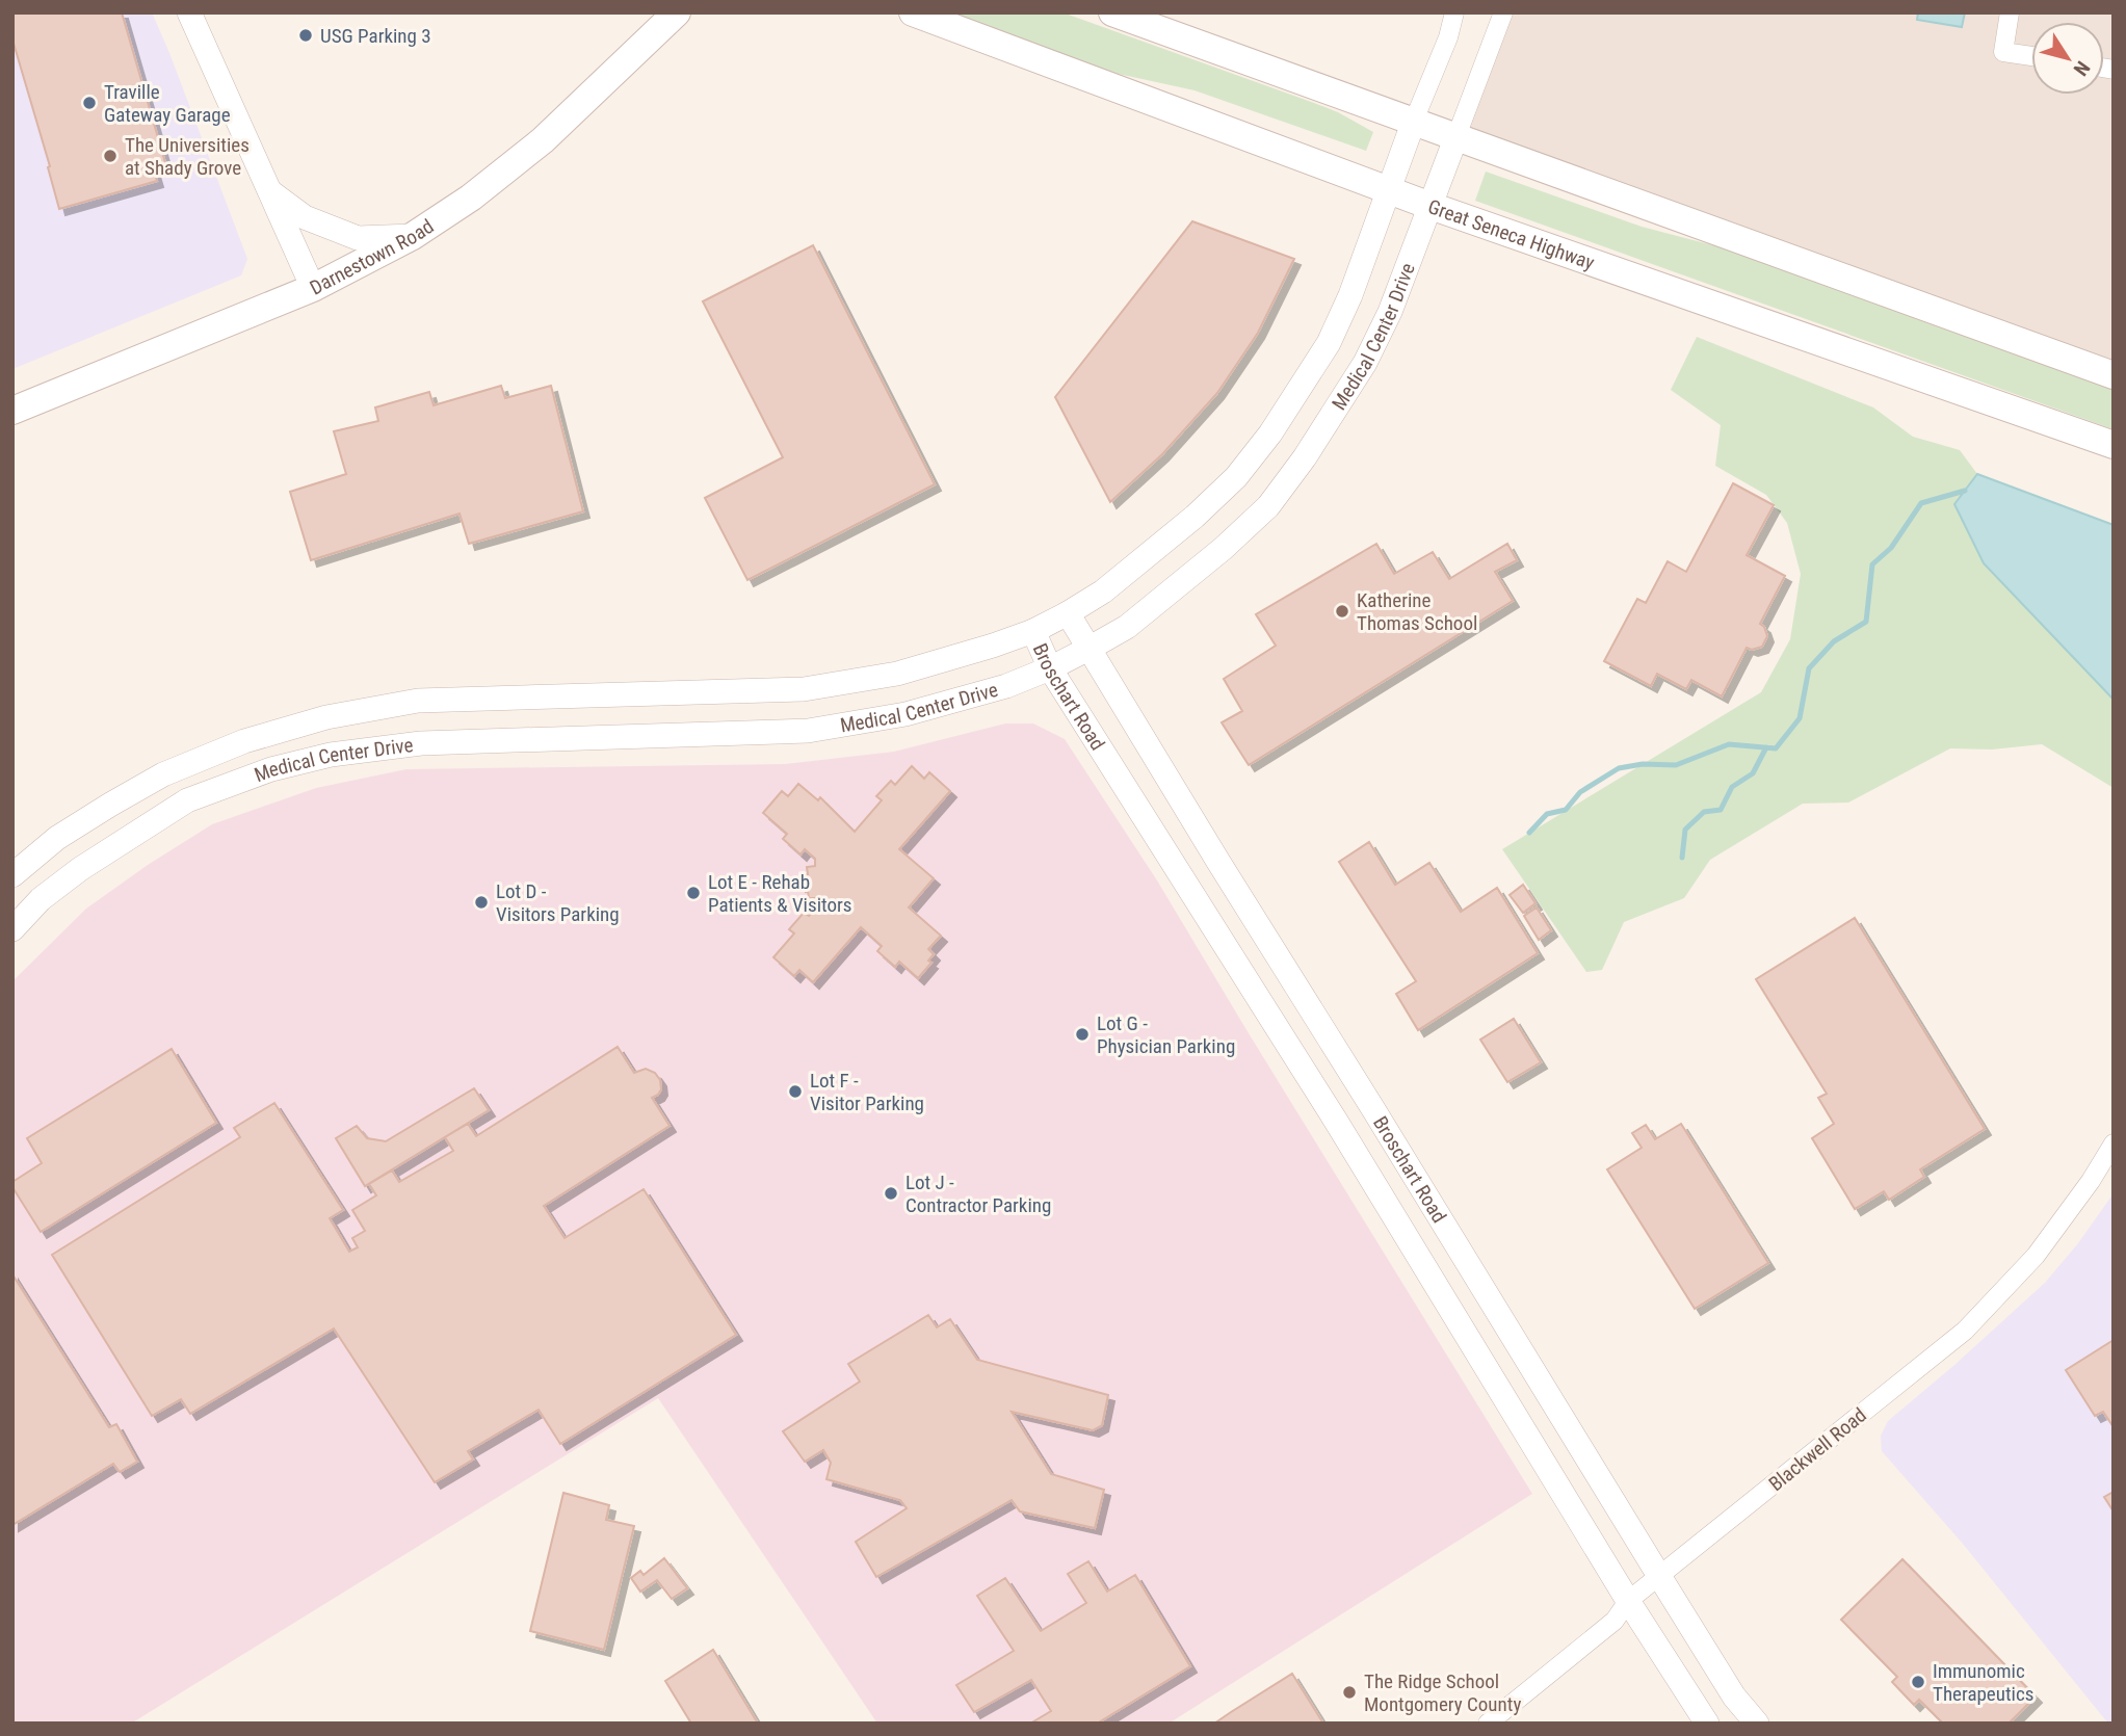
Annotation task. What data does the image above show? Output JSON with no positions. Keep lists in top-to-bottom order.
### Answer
{
  "streets": {
    "main road": ["Great Seneca Highway", "Darnestown Road"],
    "street": ["Medical Center Drive", "Broschart Road", "Blackwell Road"]
  },
  "crossings": [
    ["Great Seneca Highway", "Medical Center Drive"],
    ["Medical Center Drive", "Broschart Road"],
    ["Broschart Road", "Blackwell Road"]
  ],
  "places": [
    "USG Parking 3",
    "Traville Gateway Garage",
    "The Universities at Shady Grove",
    "Katherine Thomas School",
    "Lot E - Rehab Patients & Visitors",
    "Lot D - Visitors Parking",
    "Lot G - Physician Parking",
    "Lot F - Visitor Parking",
    "Lot J - Contractor Parking",
    "Immunomic Therapeutics",
    "The Ridge School Montgomery County"
  ],
  "north": "bottom right"
}
